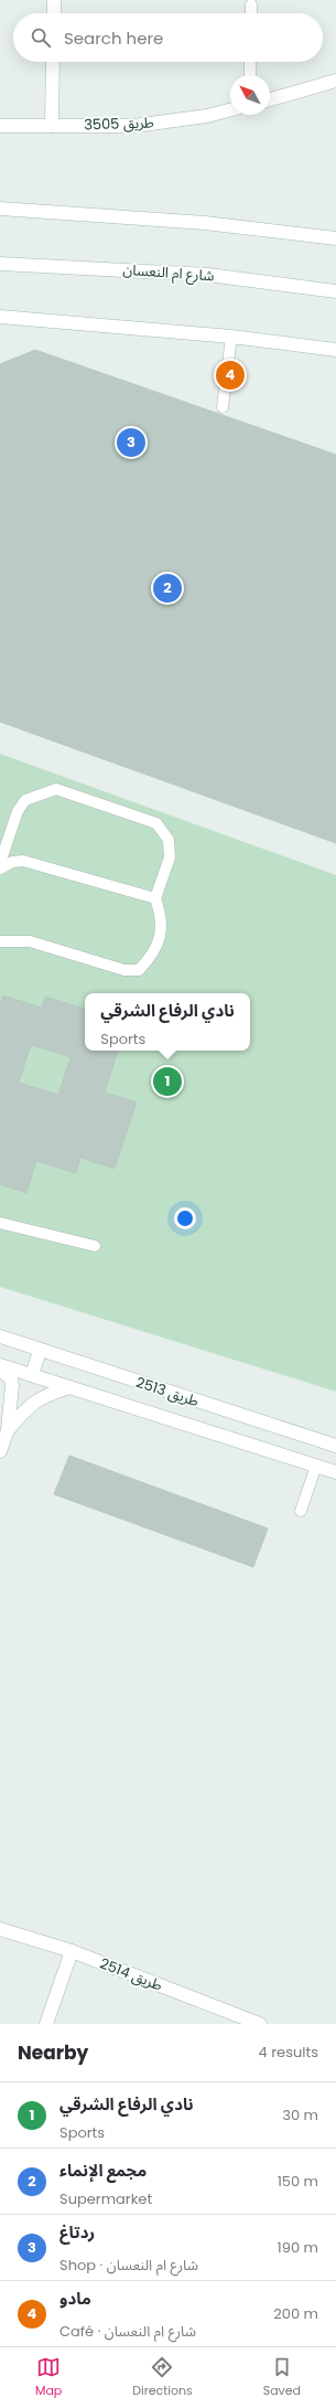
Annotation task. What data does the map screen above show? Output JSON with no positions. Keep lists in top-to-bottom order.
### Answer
{
  "streets": {
    "street": [
      "طريق 3505",
      "شارع ام النعسان",
      "طريق 2513",
      "طريق 2514"
    ]
  },
  "north": "top left",
  "page": {
    "search": "Search here",
    "pins": [
      "4",
      "3",
      "2",
      "1"
    ],
    "popup": ["نادي الرفاع الشرقي", "Sports"],
    "heading": ["Nearby", "4 results"],
    "list": [
      {
        "mark": "1",
        "name": "نادي الرفاع الشرقي",
        "note": "Sports",
        "value": "30 m"
      },
      {
        "mark": "2",
        "name": "مجمع الإنماء",
        "note": "Supermarket",
        "value": "150 m"
      },
      {
        "mark": "3",
        "name": "ردتاغ",
        "note": "Shop · شارع ام النعسان",
        "value": "190 m"
      },
      {
        "mark": "4",
        "name": "مادو",
        "note": "Café · شارع ام النعسان",
        "value": "200 m"
      }
    ],
    "nav": ["Map", "Directions", "Saved"]
  }
}
